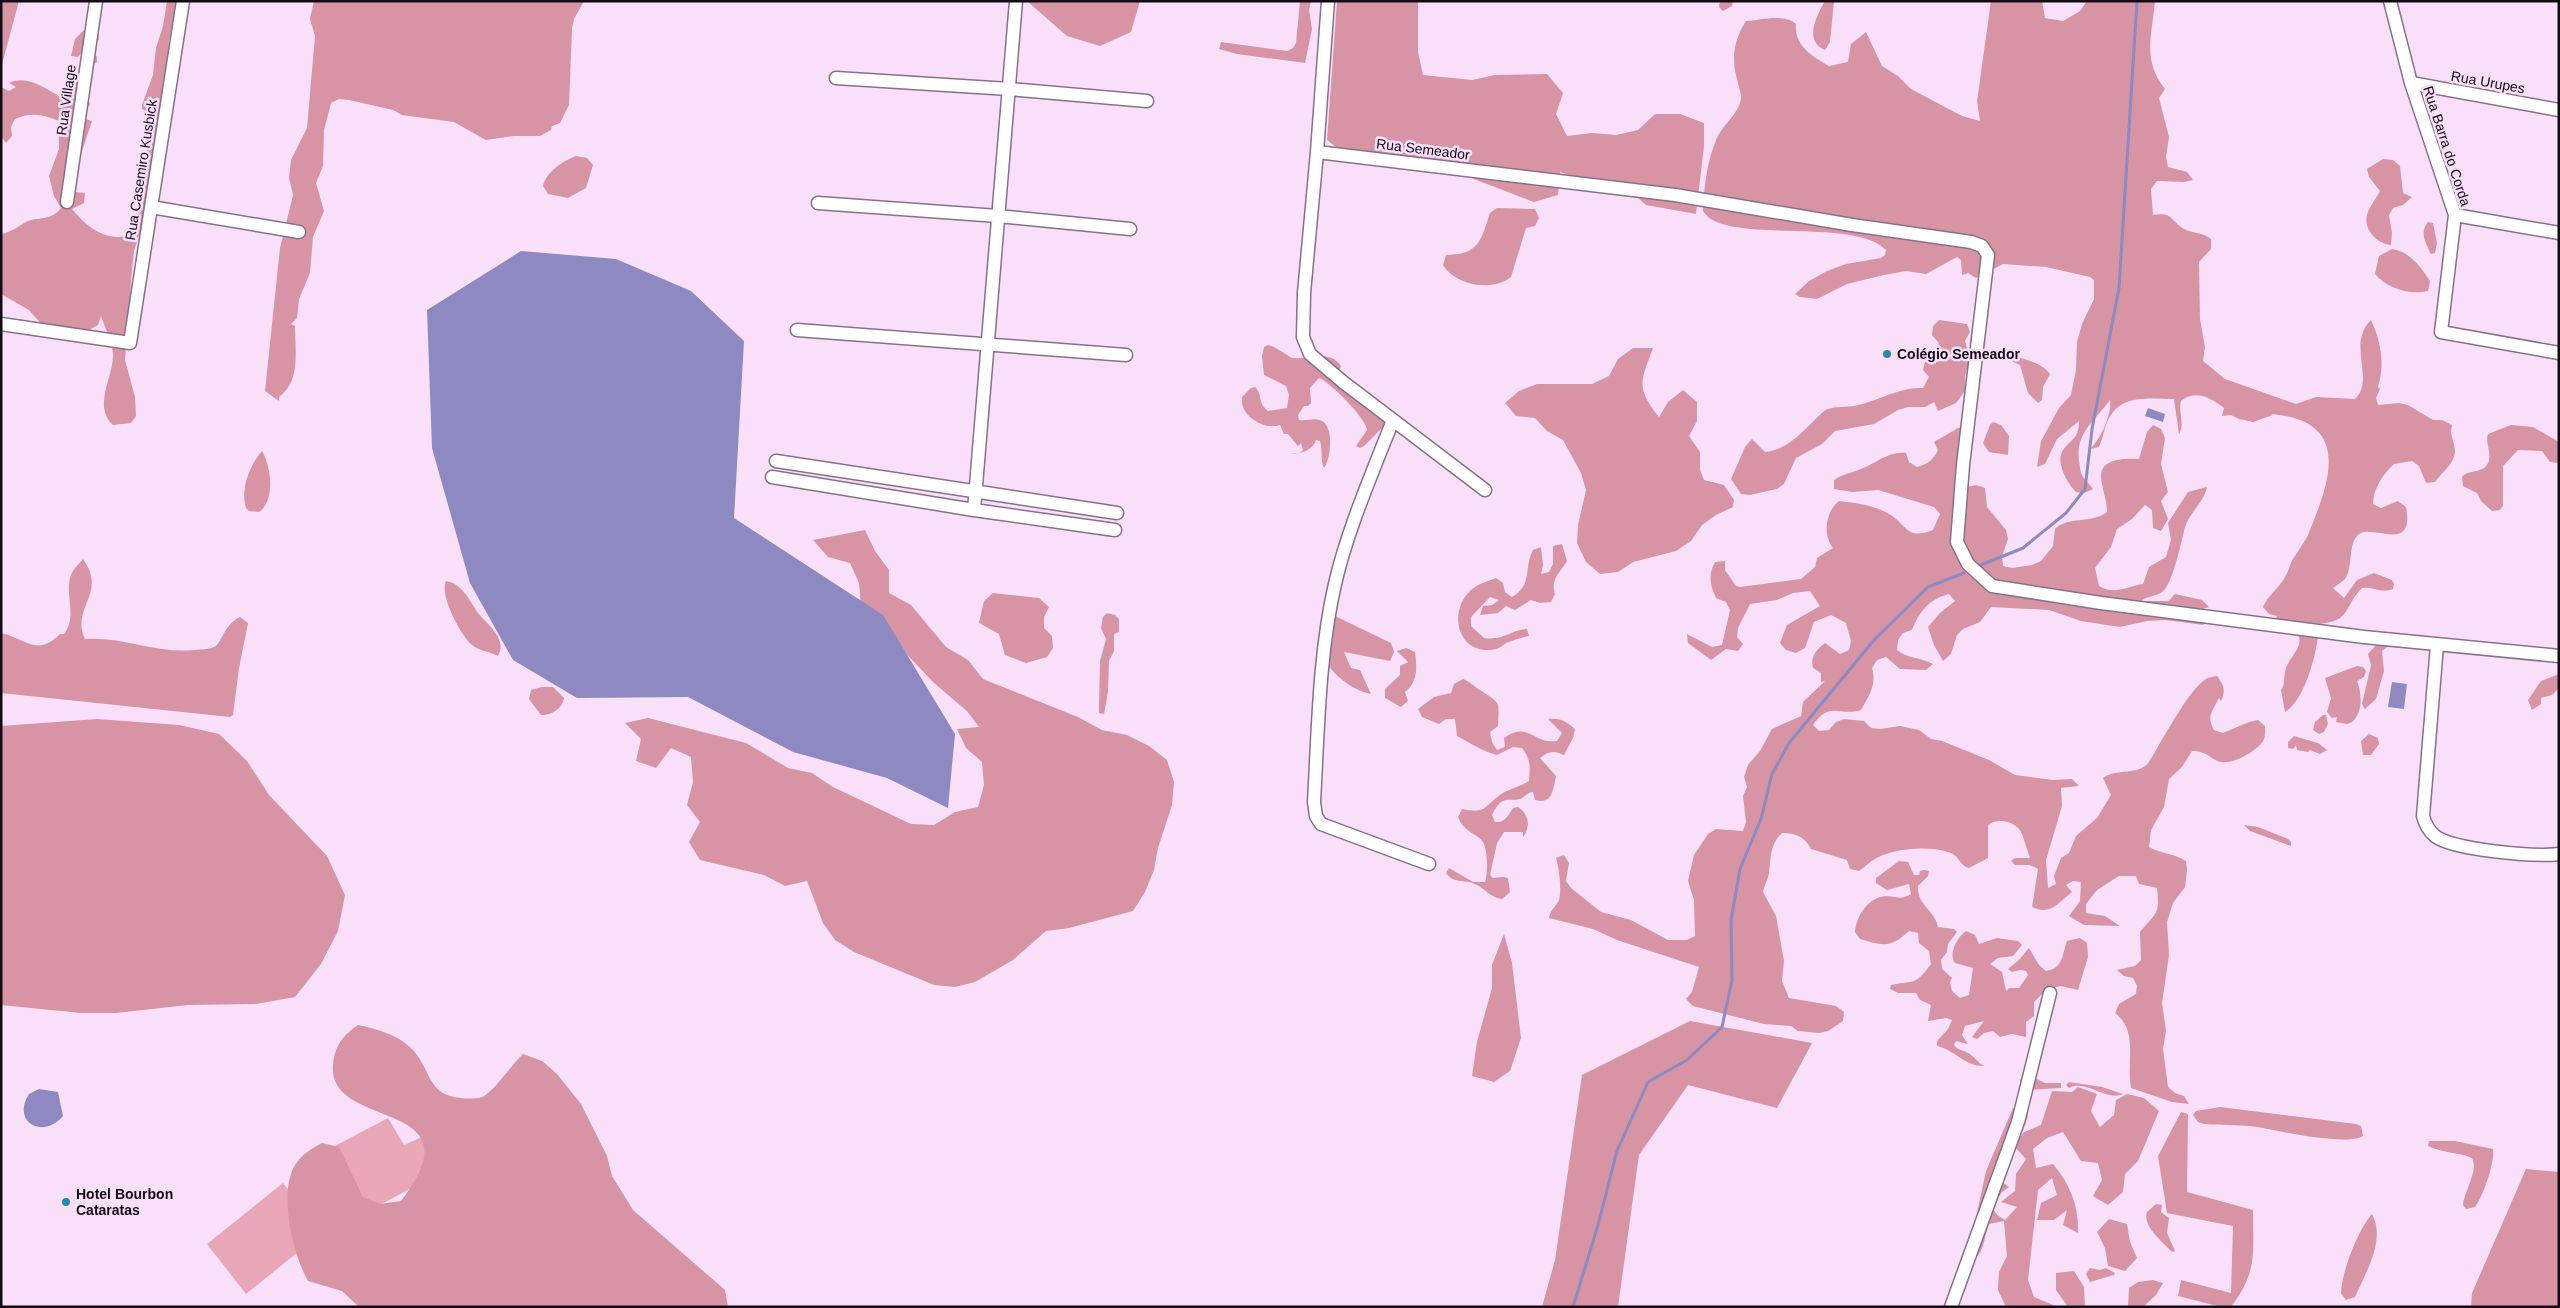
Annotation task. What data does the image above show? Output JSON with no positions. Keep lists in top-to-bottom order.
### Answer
{
  "streets": {
    "street": [
      "Rua Urupes",
      "Rua Village",
      "Rua Barra do Corda",
      "Rua Semeador",
      "Rua Casemiro Kusbick"
    ]
  },
  "crossings": [
    ["Rua Urupes", "Rua Barra do Corda"]
  ],
  "places": ["Colégio Semeador", "Hotel Bourbon Cataratas"]
}
